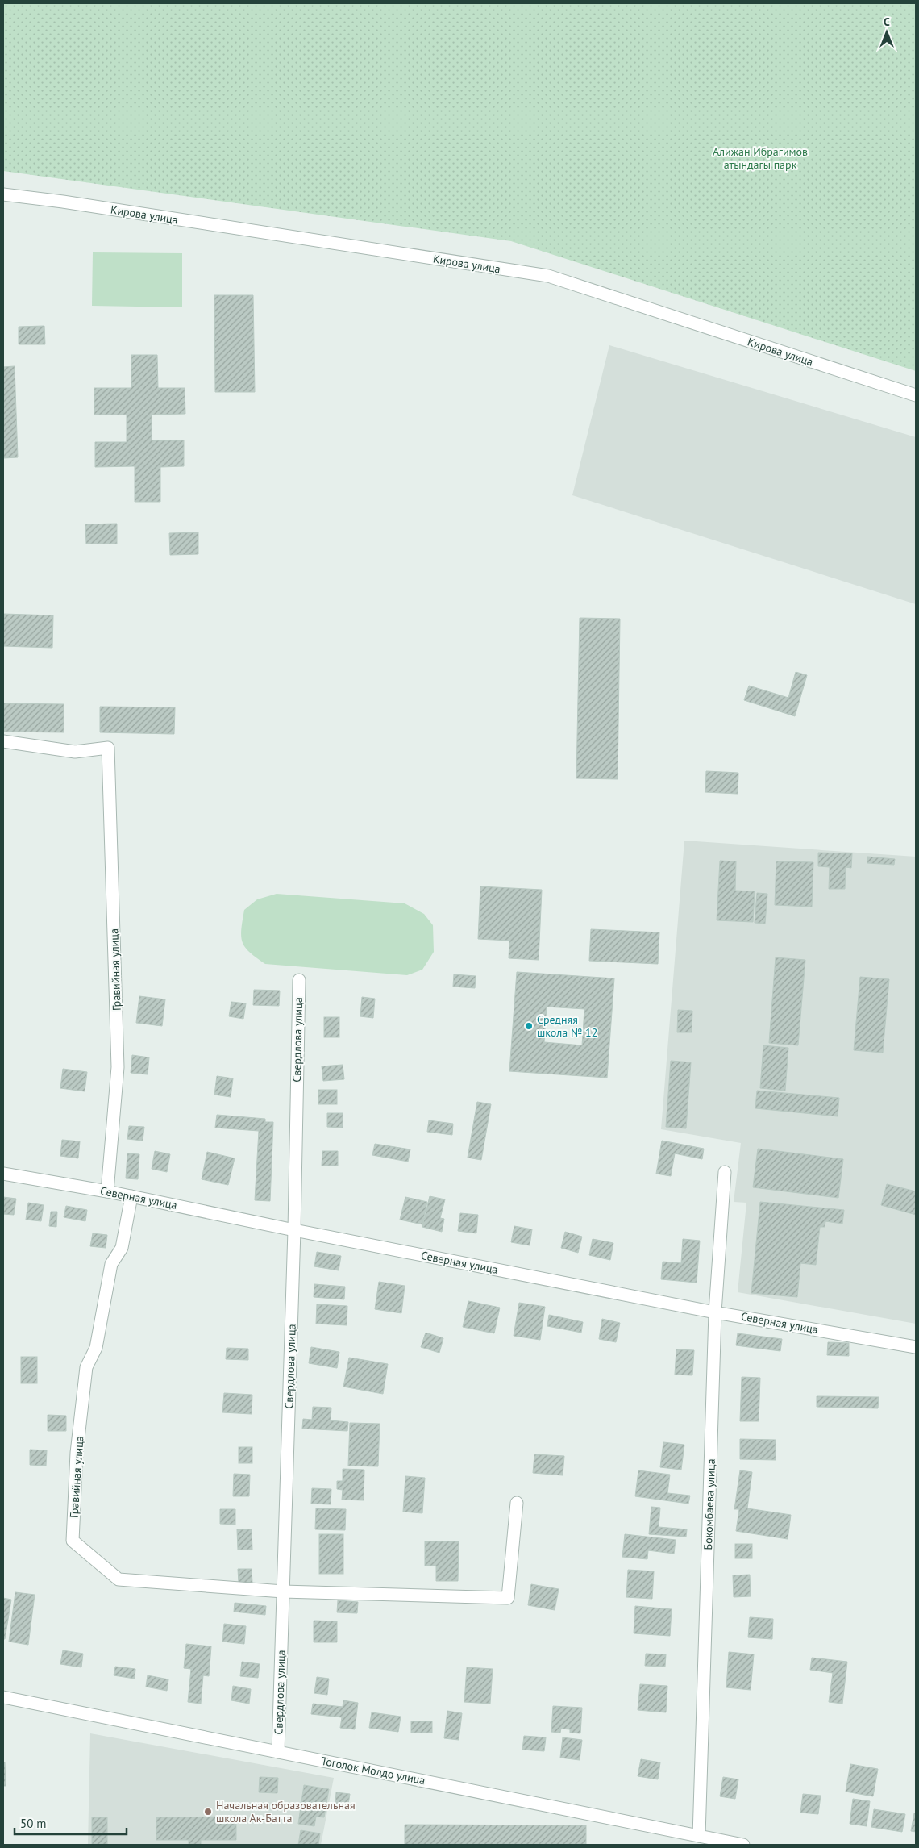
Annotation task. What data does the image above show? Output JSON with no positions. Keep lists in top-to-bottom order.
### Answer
{
  "streets": {
    "street": [
      "Кирова улица",
      "Гравийная улица",
      "Свердлова улица",
      "Северная улица",
      "Бокомбаева улица",
      "Тоголок Молдо улица"
    ]
  },
  "crossings": [
    ["Гравийная улица", "Свердлова улица"],
    ["Гравийная улица", "Северная улица"],
    ["Свердлова улица", "Северная улица"],
    ["Свердлова улица", "Тоголок Молдо улица"],
    ["Северная улица", "Бокомбаева улица"],
    ["Бокомбаева улица", "Тоголок Молдо улица"]
  ],
  "parks": ["Алижан Ибрагимов атындагы парк"],
  "places": ["Средняя школа № 12", "Начальная образовательная школа Ак-Батта"],
  "scale_bar": "50 m",
  "north": "top"
}
